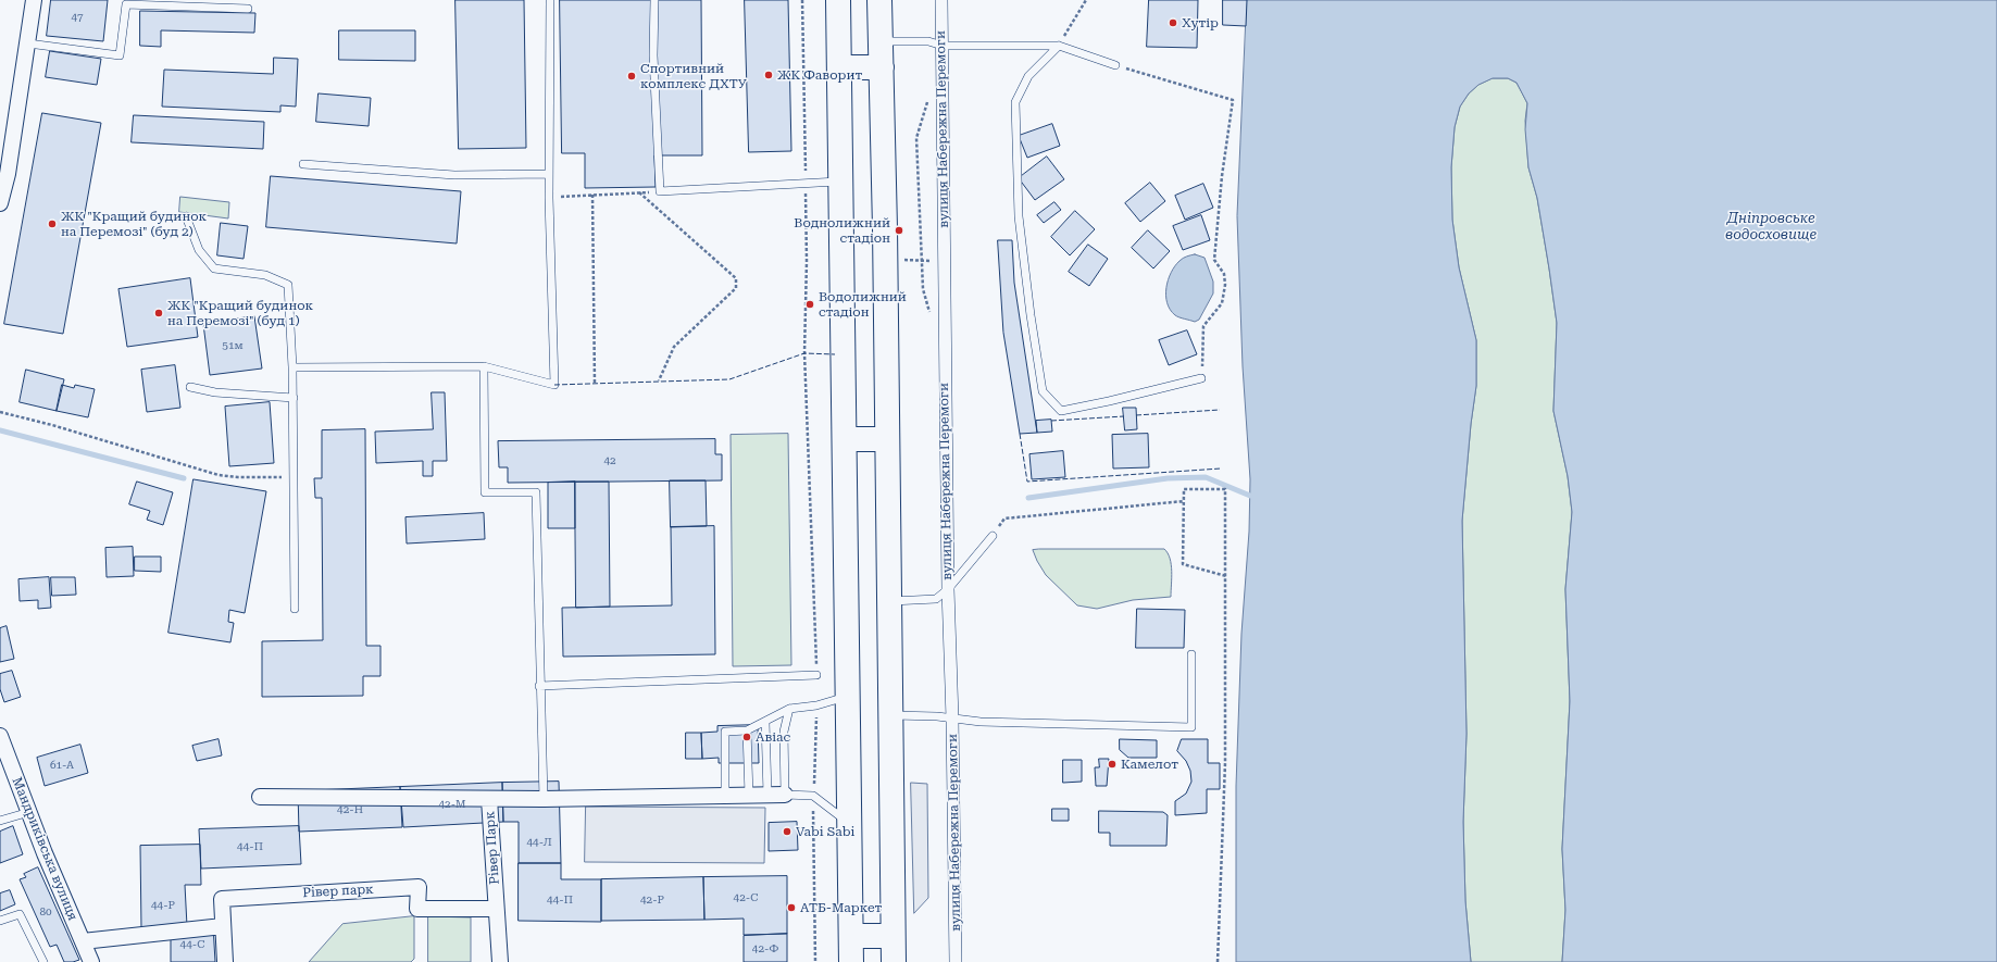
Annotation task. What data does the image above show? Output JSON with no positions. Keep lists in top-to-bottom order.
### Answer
{
  "streets": {
    "street": [
      "вулиця Набережна Перемоги",
      "Рівер Парк",
      "Мандриківська вулиця",
      "Рівер парк"
    ]
  },
  "crossings": [
    ["Рівер Парк", "Рівер парк"]
  ],
  "water": ["Дніпровське водосховище"],
  "places": [
    "Хутір",
    "ЖК Фаворит",
    "Спортивний комплекс ДХТУ",
    "ЖК \"Кращий будинок на Перемозі\" (буд 2)",
    "Воднолижний стадіон",
    "Водолижний стадіон",
    "ЖК \"Кращий будинок на Перемозі\" (буд 1)",
    "Авіас",
    "Камелот",
    "Vabi Sabi",
    "АТБ-Маркет"
  ],
  "house_numbers": [
    "47",
    "51м",
    "42",
    "61-А",
    "42-М",
    "42-Н",
    "44-Л",
    "44-П",
    "42-С",
    "44-П",
    "42-Р",
    "44-Р",
    "80",
    "44-С",
    "42-Ф"
  ]
}
